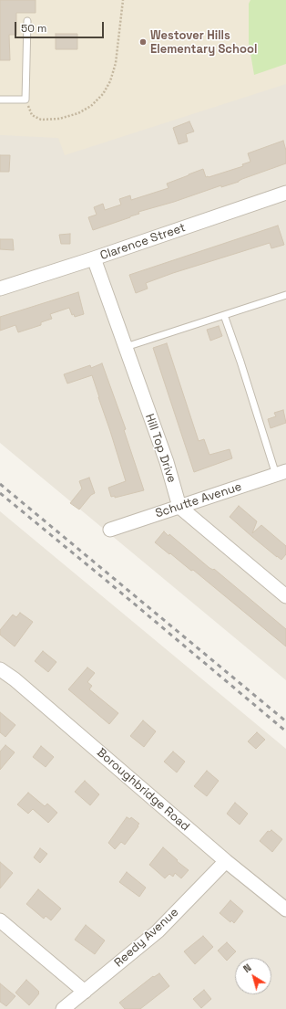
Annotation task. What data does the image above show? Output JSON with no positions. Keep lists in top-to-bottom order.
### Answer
{
  "streets": {
    "street": [
      "Clarence Street",
      "Hill Top Drive",
      "Schutte Avenue",
      "Boroughbridge Road",
      "Reedy Avenue"
    ]
  },
  "crossings": [
    ["Clarence Street", "Hill Top Drive"],
    ["Hill Top Drive", "Schutte Avenue"],
    ["Boroughbridge Road", "Reedy Avenue"]
  ],
  "places": ["Westover Hills Elementary School"],
  "scale_bar": "50 m",
  "north": "top left"
}
